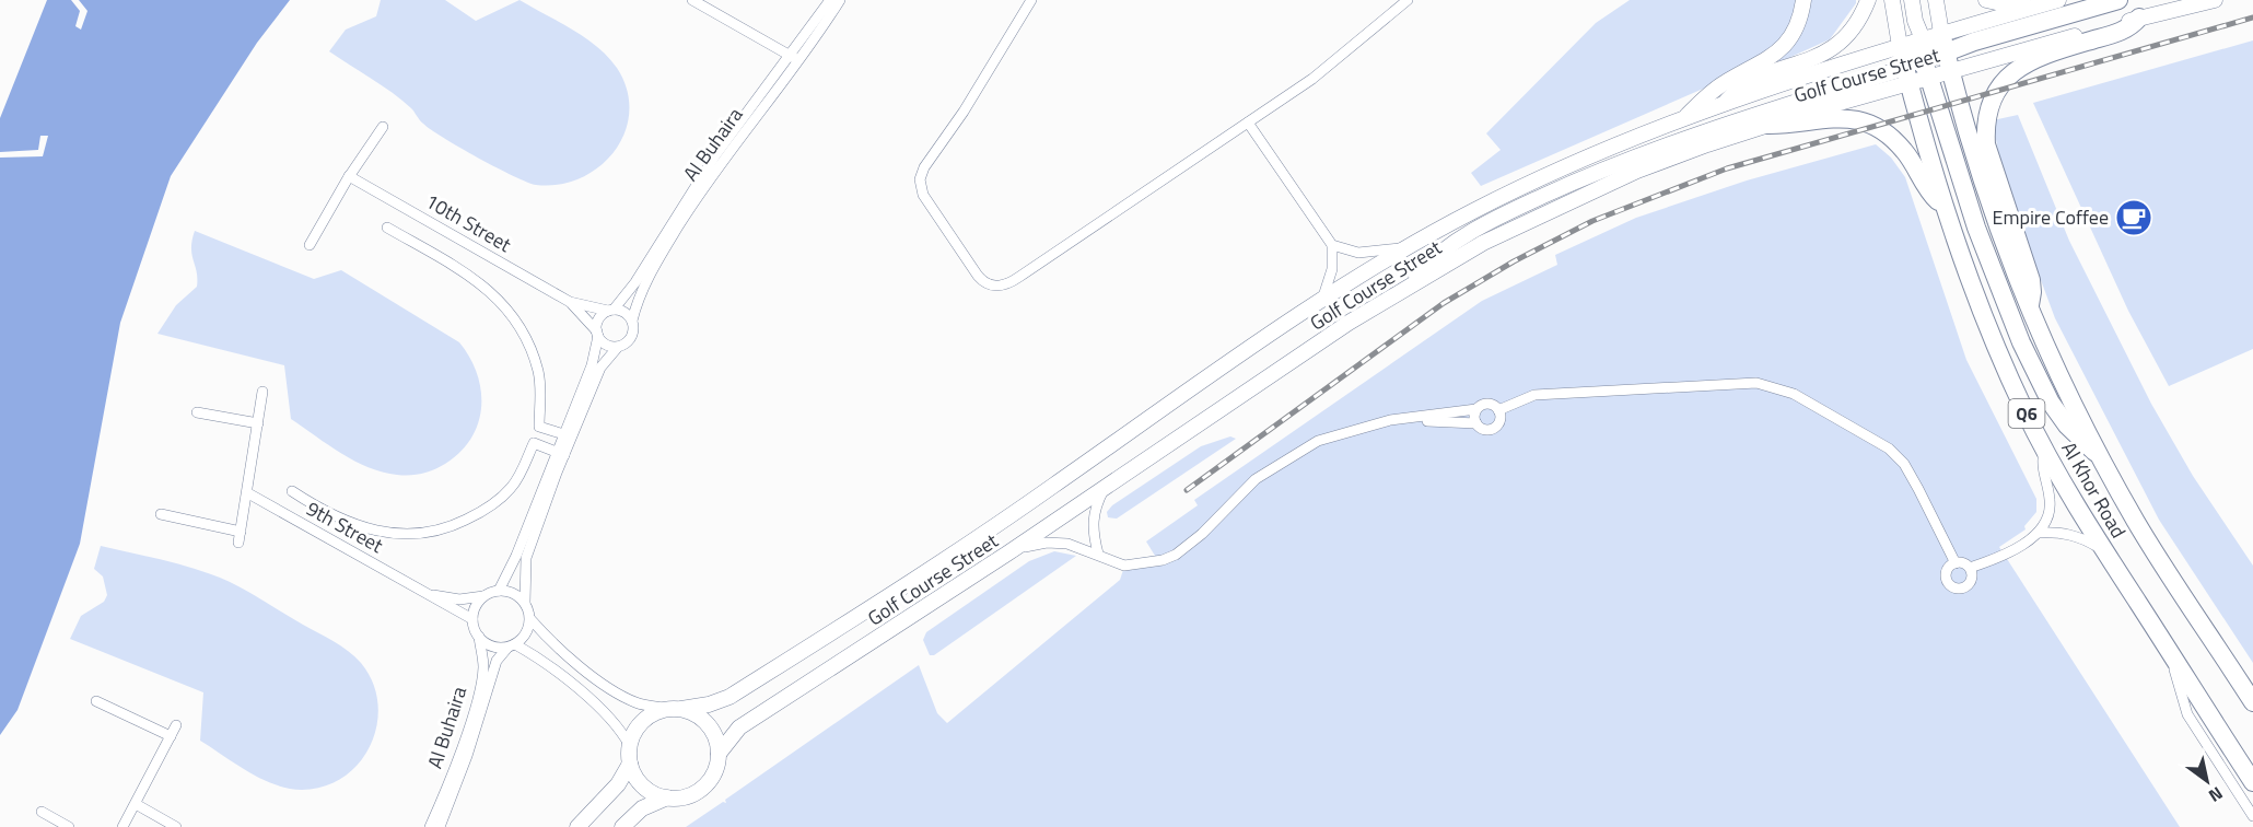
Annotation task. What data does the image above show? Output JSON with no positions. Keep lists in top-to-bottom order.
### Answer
{
  "streets": {
    "highway": ["Q6", "Al Khor Road"],
    "main road": ["Golf Course Street"],
    "street": ["Al Buhaira", "10th Street", "9th Street"]
  },
  "crossings": [
    ["Golf Course Street", "Al Khor Road"],
    ["Al Buhaira", "10th Street"],
    ["Al Buhaira", "9th Street"]
  ],
  "places": {
    "cafe": ["Empire Coffee"]
  },
  "north": "bottom right"
}
